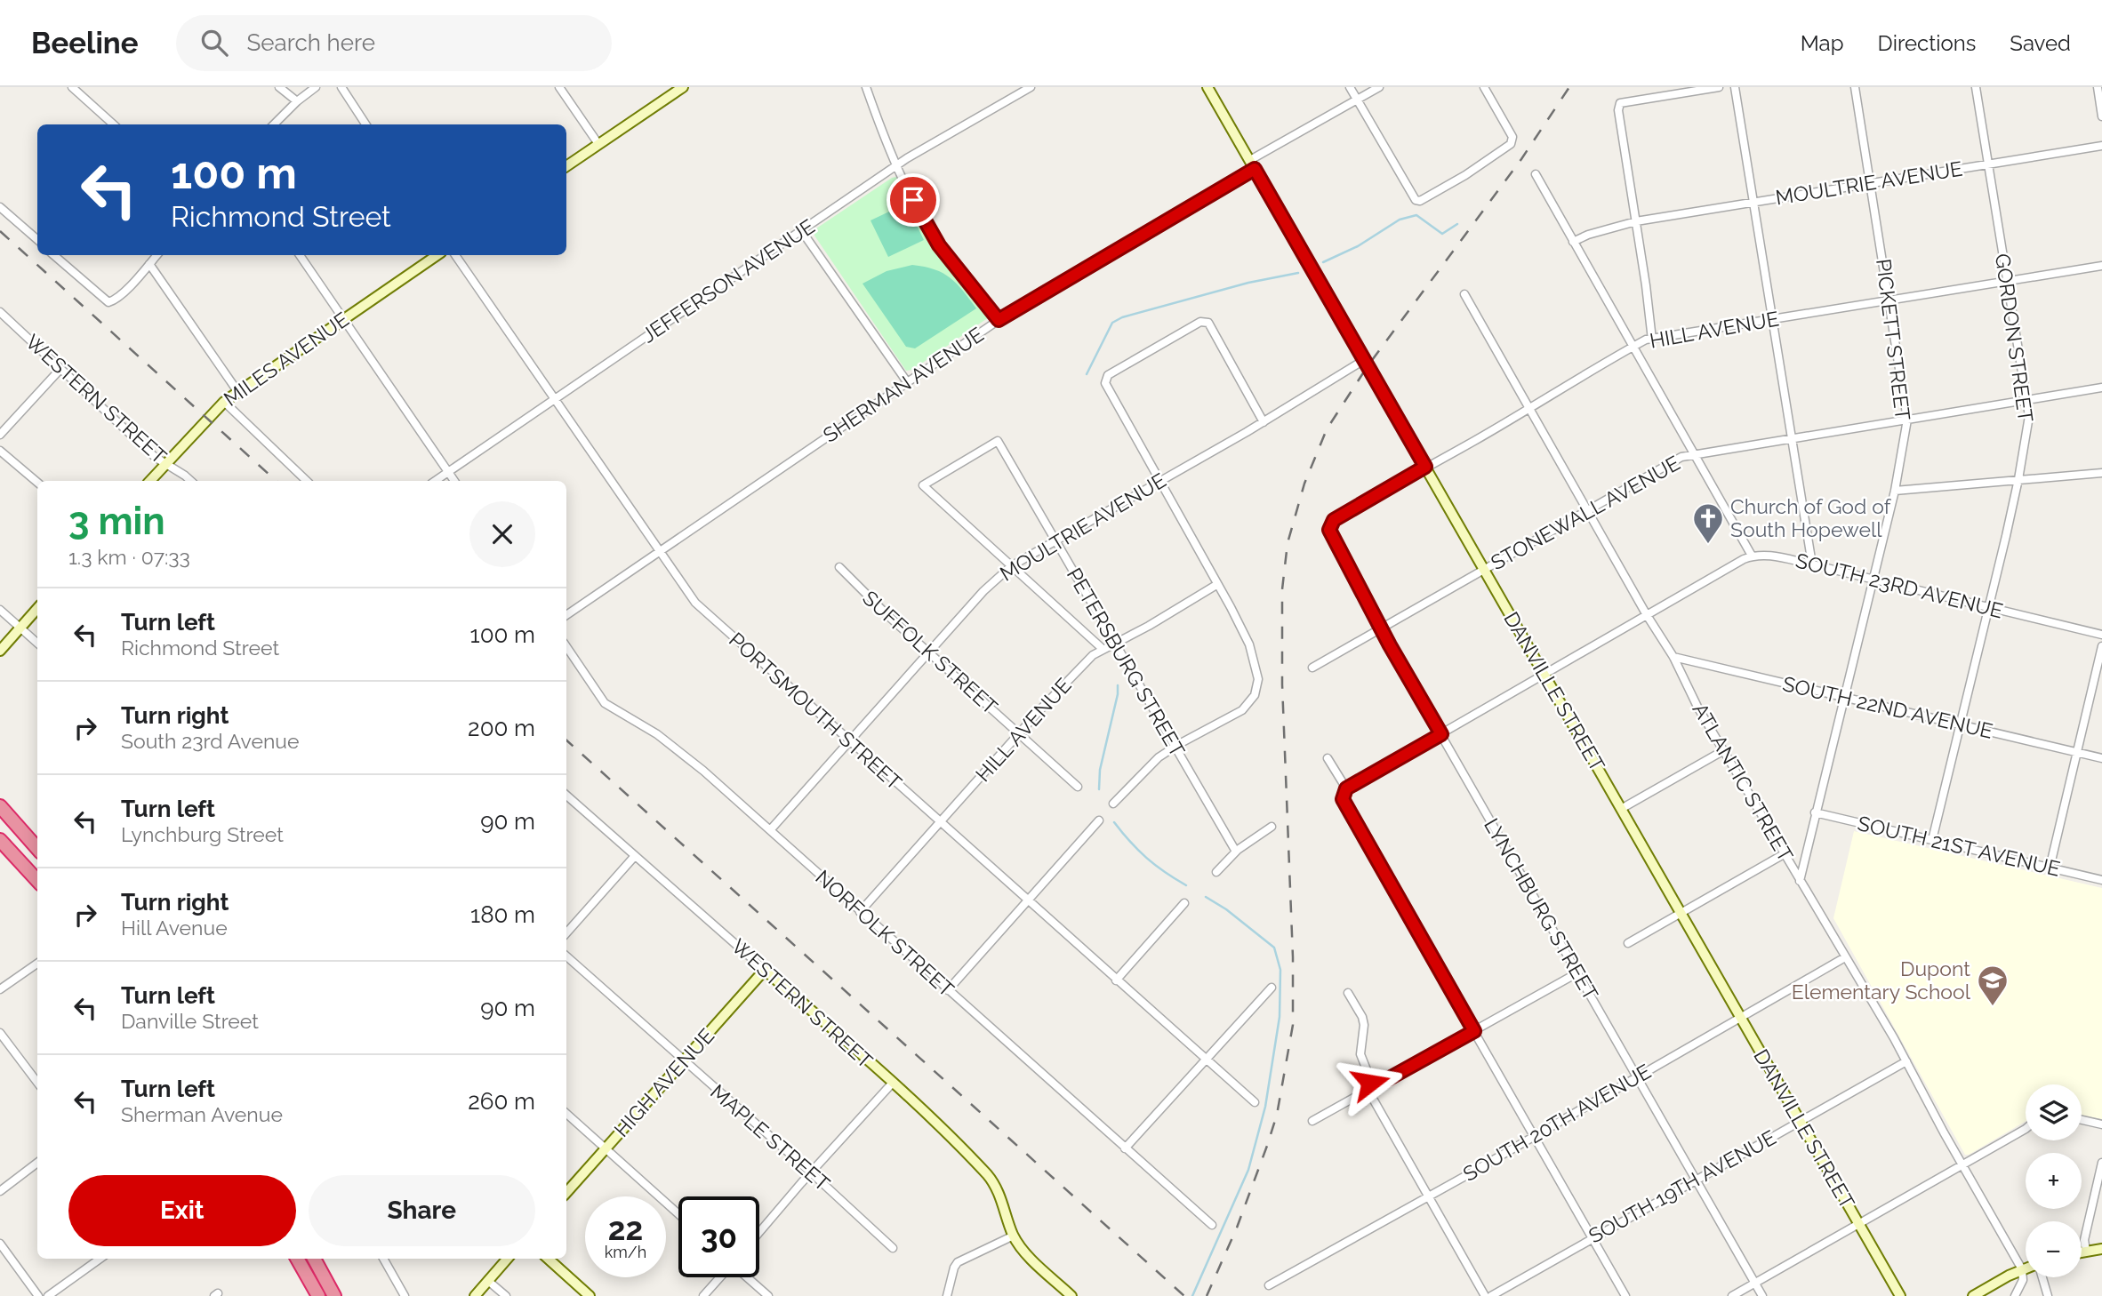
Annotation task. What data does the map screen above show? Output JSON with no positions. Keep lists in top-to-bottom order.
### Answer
{
  "streets": {
    "street": [
      "MOULTRIE AVENUE",
      "JEFFERSON AVENUE",
      "HILL AVENUE",
      "GORDON STREET",
      "PICKETT STREET",
      "MILES AVENUE",
      "SHERMAN AVENUE",
      "WESTERN STREET",
      "STONEWALL AVENUE",
      "SOUTH 23RD AVENUE",
      "SUFFOLK STREET",
      "PETERSBURG STREET",
      "DANVILLE STREET",
      "SOUTH 22ND AVENUE",
      "PORTSMOUTH STREET",
      "ATLANTIC STREET",
      "SOUTH 21ST AVENUE",
      "LYNCHBURG STREET",
      "NORFOLK STREET",
      "HIGH AVENUE",
      "SOUTH 20TH AVENUE",
      "MAPLE STREET",
      "SOUTH 19TH AVENUE"
    ]
  },
  "crossings": [
    ["MOULTRIE AVENUE", "GORDON STREET"],
    ["MOULTRIE AVENUE", "PICKETT STREET"],
    ["MOULTRIE AVENUE", "SUFFOLK STREET"],
    ["MOULTRIE AVENUE", "PETERSBURG STREET"],
    ["MOULTRIE AVENUE", "DANVILLE STREET"],
    ["MOULTRIE AVENUE", "PORTSMOUTH STREET"],
    ["MOULTRIE AVENUE", "NORFOLK STREET"],
    ["JEFFERSON AVENUE", "PORTSMOUTH STREET"],
    ["HILL AVENUE", "GORDON STREET"],
    ["HILL AVENUE", "PICKETT STREET"],
    ["HILL AVENUE", "SUFFOLK STREET"],
    ["HILL AVENUE", "PETERSBURG STREET"],
    ["HILL AVENUE", "DANVILLE STREET"],
    ["HILL AVENUE", "PORTSMOUTH STREET"],
    ["HILL AVENUE", "ATLANTIC STREET"],
    ["HILL AVENUE", "LYNCHBURG STREET"],
    ["HILL AVENUE", "NORFOLK STREET"],
    ["GORDON STREET", "STONEWALL AVENUE"],
    ["GORDON STREET", "SOUTH 23RD AVENUE"],
    ["GORDON STREET", "SOUTH 22ND AVENUE"],
    ["GORDON STREET", "SOUTH 21ST AVENUE"],
    ["PICKETT STREET", "STONEWALL AVENUE"],
    ["PICKETT STREET", "SOUTH 23RD AVENUE"],
    ["PICKETT STREET", "SOUTH 22ND AVENUE"],
    ["PICKETT STREET", "ATLANTIC STREET"],
    ["PICKETT STREET", "SOUTH 21ST AVENUE"],
    ["MILES AVENUE", "WESTERN STREET"],
    ["SHERMAN AVENUE", "DANVILLE STREET"],
    ["SHERMAN AVENUE", "PORTSMOUTH STREET"],
    ["WESTERN STREET", "HIGH AVENUE"],
    ["STONEWALL AVENUE", "DANVILLE STREET"],
    ["STONEWALL AVENUE", "ATLANTIC STREET"],
    ["STONEWALL AVENUE", "LYNCHBURG STREET"],
    ["DANVILLE STREET", "SOUTH 20TH AVENUE"],
    ["DANVILLE STREET", "SOUTH 19TH AVENUE"],
    ["SOUTH 22ND AVENUE", "ATLANTIC STREET"],
    ["ATLANTIC STREET", "SOUTH 20TH AVENUE"],
    ["ATLANTIC STREET", "SOUTH 19TH AVENUE"],
    ["LYNCHBURG STREET", "SOUTH 20TH AVENUE"],
    ["LYNCHBURG STREET", "SOUTH 19TH AVENUE"],
    ["HIGH AVENUE", "MAPLE STREET"]
  ],
  "places": {
    "church": ["Church of God of South Hopewell"],
    "school or university": ["Dupont Elementary School"]
  },
  "page": {
    "header": "Beeline",
    "search": "Search here",
    "nav": ["Map", "Directions", "Saved"],
    "turn": ["100 m", "Richmond Street"],
    "heading": ["3 min", "1.3 km · 07:33"],
    "list": [
      {
        "name": "Turn left",
        "note": "Richmond Street",
        "value": "100 m"
      },
      {
        "name": "Turn right",
        "note": "South 23rd Avenue",
        "value": "200 m"
      },
      {
        "name": "Turn left",
        "note": "Lynchburg Street",
        "value": "90 m"
      },
      {
        "name": "Turn right",
        "note": "Hill Avenue",
        "value": "180 m"
      },
      {
        "name": "Turn left",
        "note": "Danville Street",
        "value": "90 m"
      },
      {
        "name": "Turn left",
        "note": "Sherman Avenue",
        "value": "260 m"
      }
    ],
    "map_buttons": ["+", "−"],
    "buttons": ["Exit", "Share"],
    "speed": "22 km/h",
    "limit": "30"
  }
}
